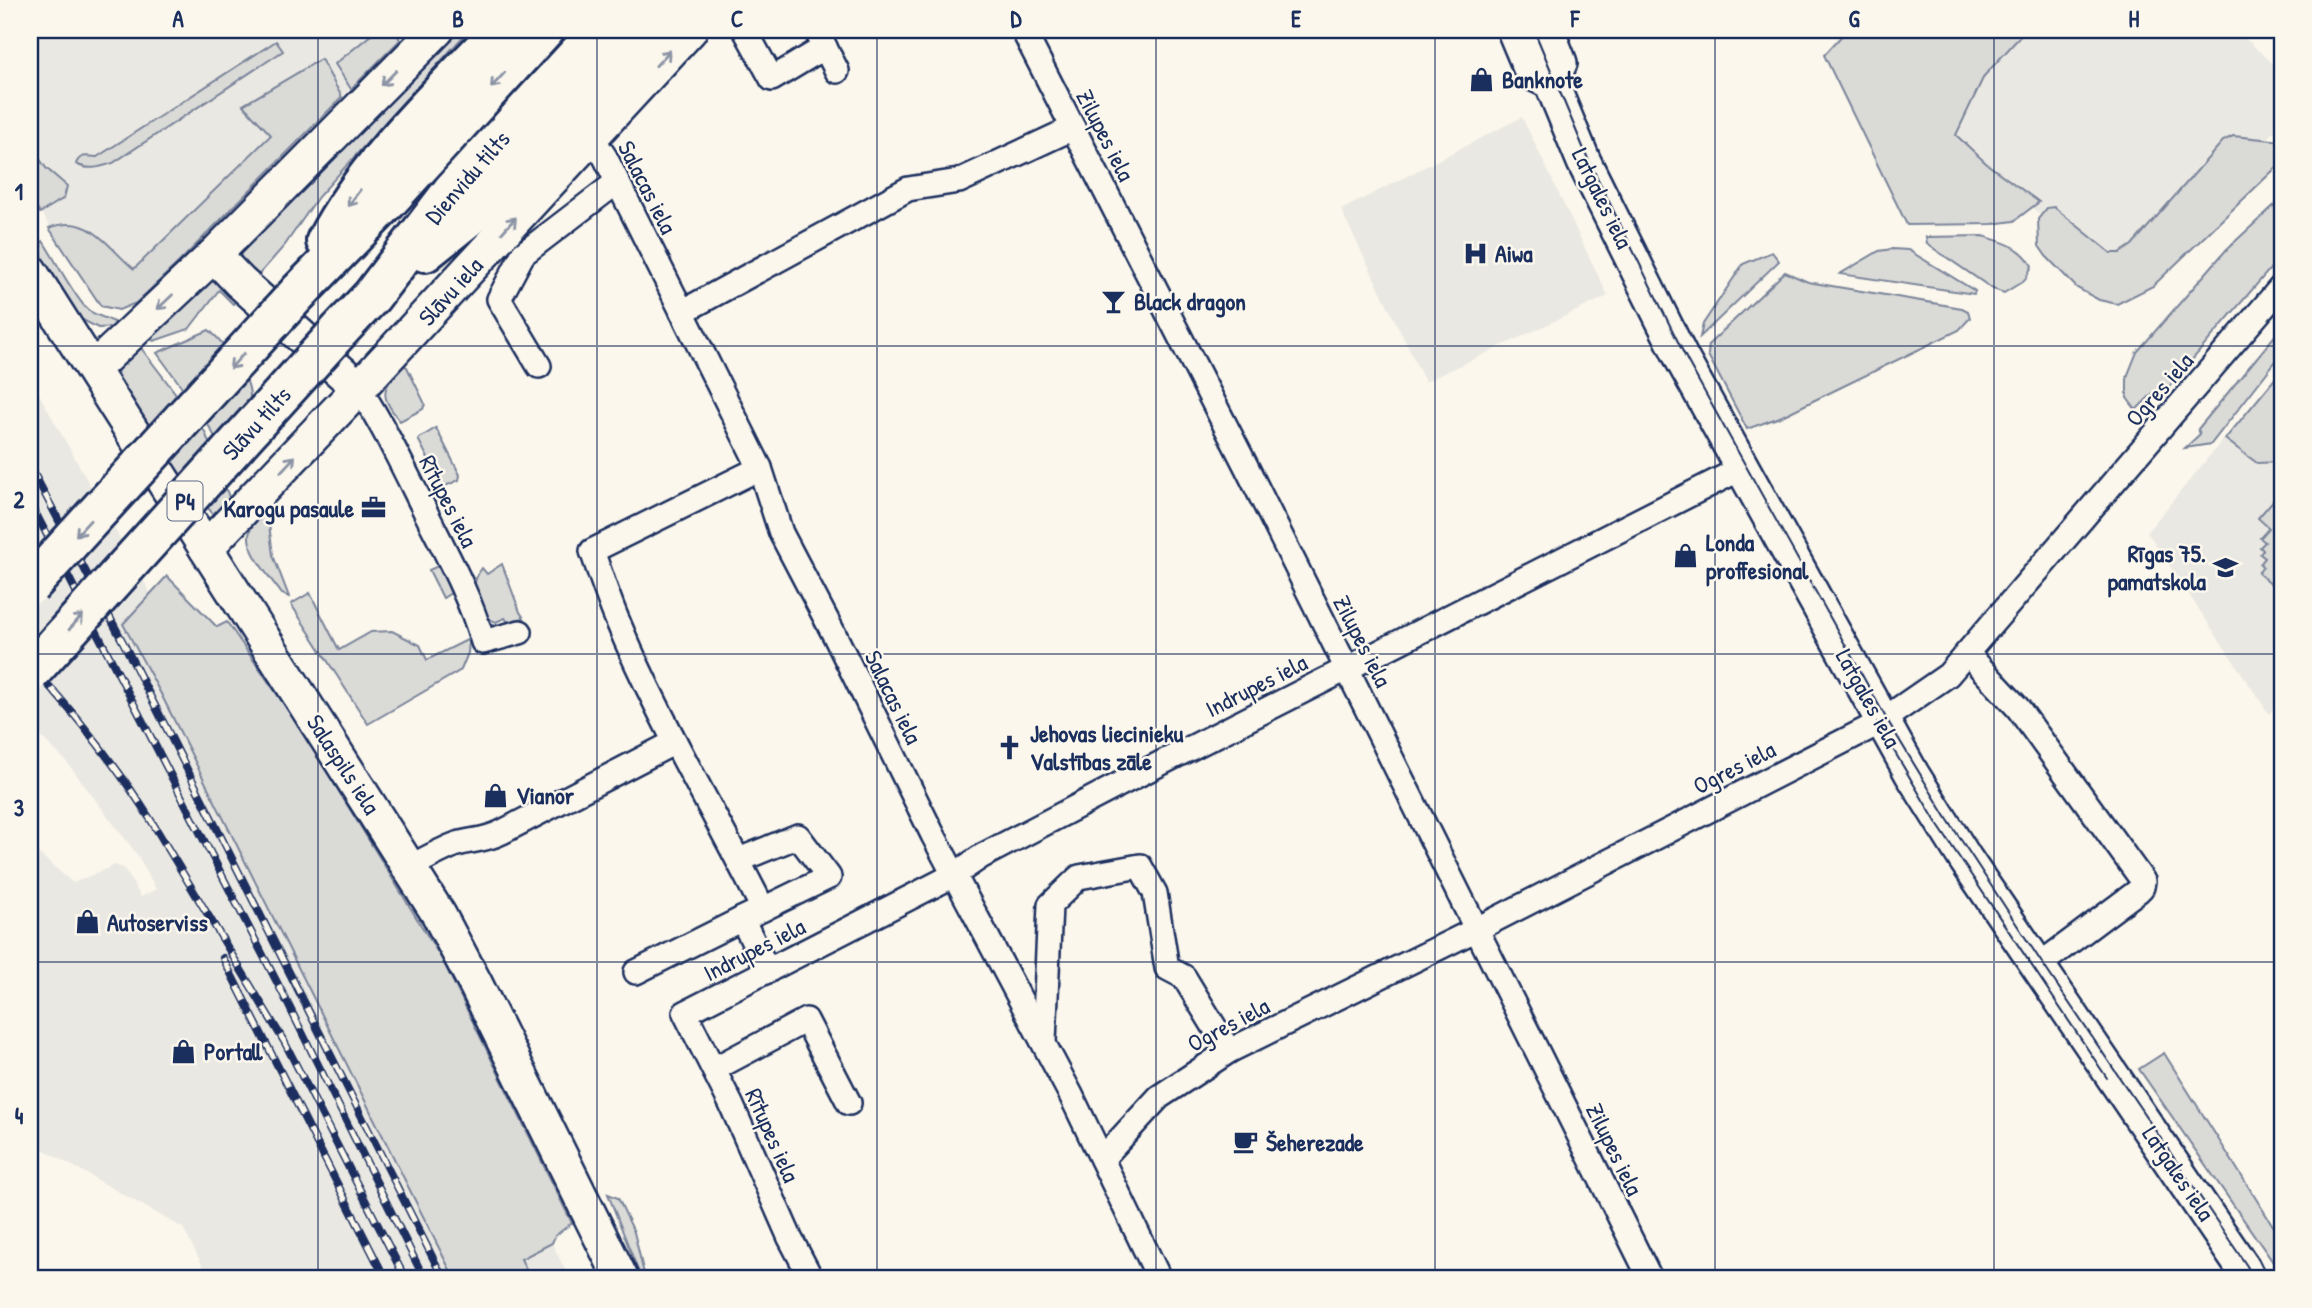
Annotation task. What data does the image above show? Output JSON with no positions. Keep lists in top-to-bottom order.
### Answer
{
  "streets": {
    "highway": ["Dienvidu tilts", "Slāvu tilts", "P4"],
    "street": [
      "Zilupes iela",
      "Salacas iela",
      "Latgales iela",
      "Slāvu iela",
      "Ogres iela",
      "Rītupes iela",
      "Indrupes iela",
      "Salaspils iela"
    ]
  },
  "crossings": [
    ["Zilupes iela", "Ogres iela"],
    ["Zilupes iela", "Indrupes iela"],
    ["Dienvidu tilts", "Slāvu tilts"],
    ["Dienvidu tilts", "P4"],
    ["Salacas iela", "Slāvu iela"],
    ["Salacas iela", "Ogres iela"],
    ["Salacas iela", "Indrupes iela"],
    ["Latgales iela", "Ogres iela"],
    ["Latgales iela", "Indrupes iela"],
    ["Slāvu iela", "Rītupes iela"],
    ["Slāvu iela", "Salaspils iela"],
    ["Rītupes iela", "Indrupes iela"]
  ],
  "places": {
    "shop": [
      "Banknote",
      "Londa proffesional",
      "Vianor",
      "Autoserviss",
      "Portall"
    ],
    "hospital": ["Aiwa"],
    "bar": ["Black dragon"],
    "office": ["Karogu pasaule"],
    "school or university": ["Rīgas 75. pamatskola"],
    "church": ["Jehovas liecinieku Valstības zāle"],
    "cafe": ["Šeherezade"]
  },
  "grid": {
    "columns": [
      "A",
      "B",
      "C",
      "D",
      "E",
      "F",
      "G",
      "H"
    ],
    "rows": [
      "1",
      "2",
      "3",
      "4"
    ]
  }
}
